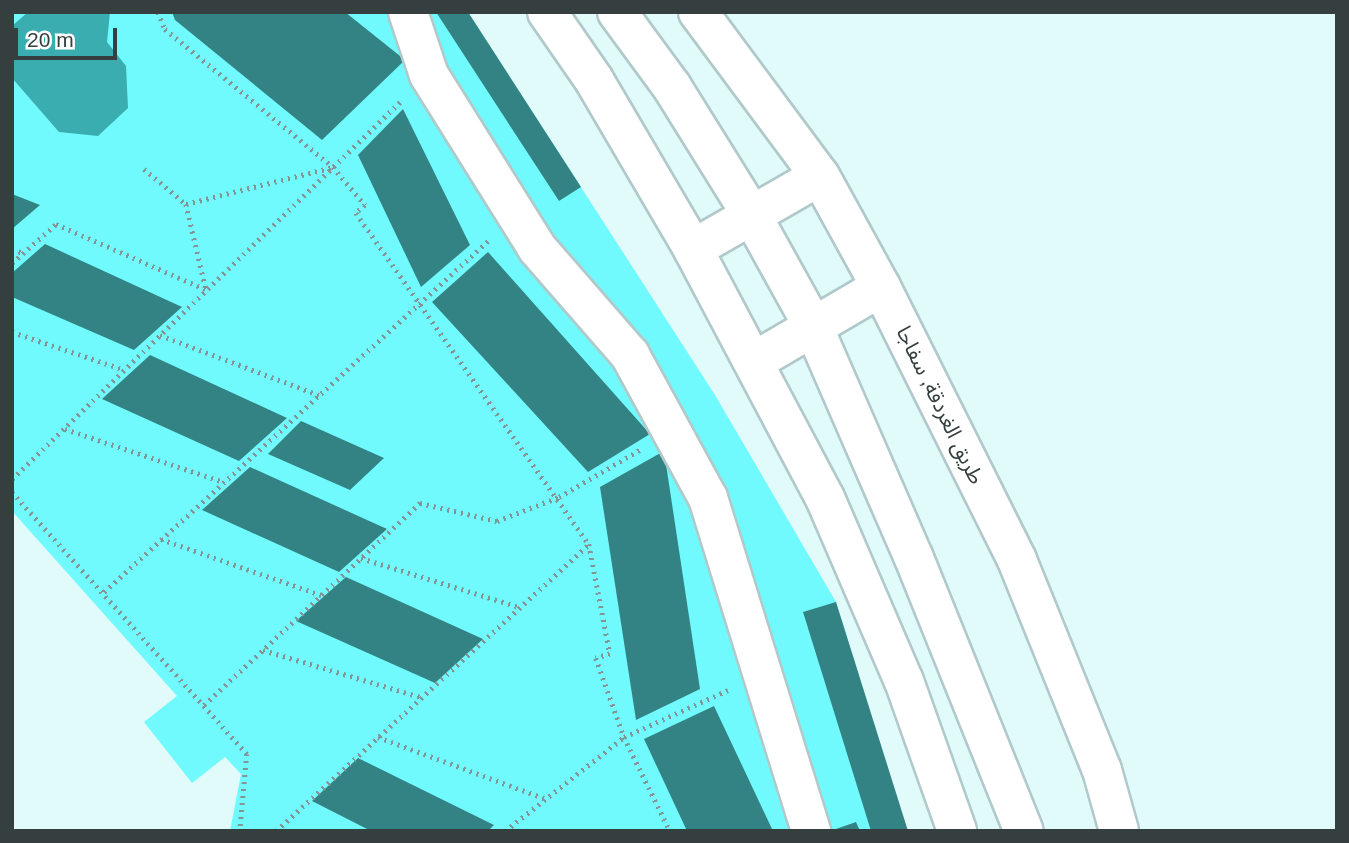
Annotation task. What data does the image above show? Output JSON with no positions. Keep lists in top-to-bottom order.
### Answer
{
  "streets": {
    "main road": ["طريق الغردقة, سفاجا"]
  },
  "scale_bar": "20 m"
}
